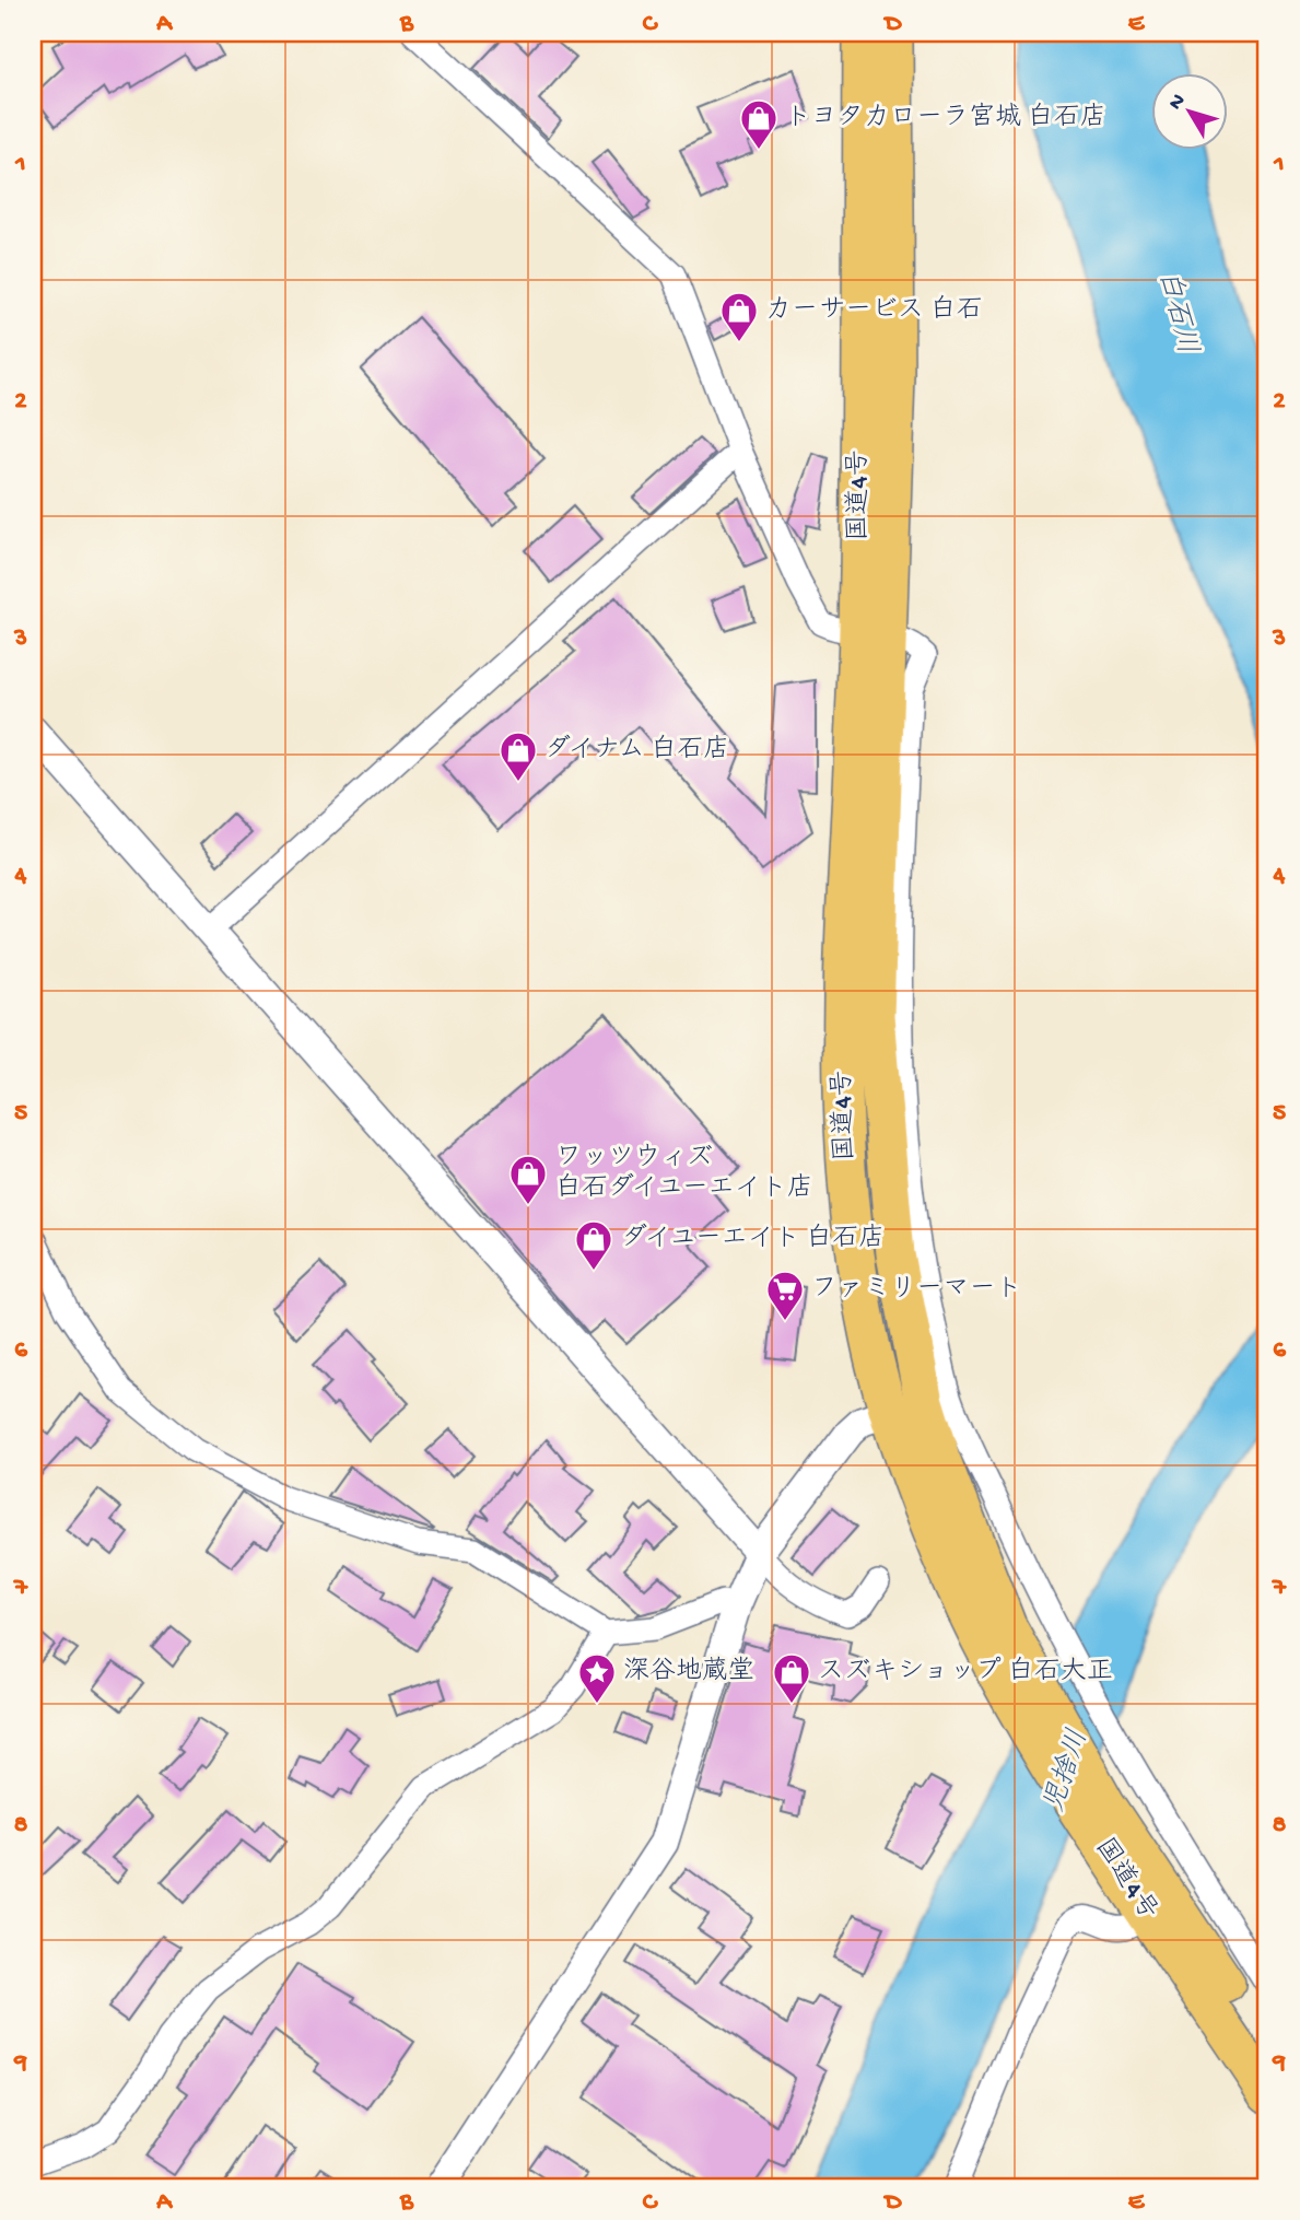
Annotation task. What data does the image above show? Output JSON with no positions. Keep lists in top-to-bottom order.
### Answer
{
  "streets": {
    "highway": ["国道4号"]
  },
  "water": ["白石川", "児捨川"],
  "places": {
    "shop": [
      "トヨタカローラ宮城 白石店",
      "カーサービス 白石",
      "ダイナム 白石店",
      "ワッツウィズ 白石ダイユーエイト店",
      "ダイユーエイト 白石店",
      "スズキショップ 白石大正"
    ],
    "supermarket": ["ファミリーマート"],
    "place": ["深谷地蔵堂"]
  },
  "north": "top left",
  "grid": {
    "columns": [
      "A",
      "B",
      "C",
      "D",
      "E"
    ],
    "rows": [
      "1",
      "2",
      "3",
      "4",
      "5",
      "6",
      "7",
      "8",
      "9"
    ]
  }
}
